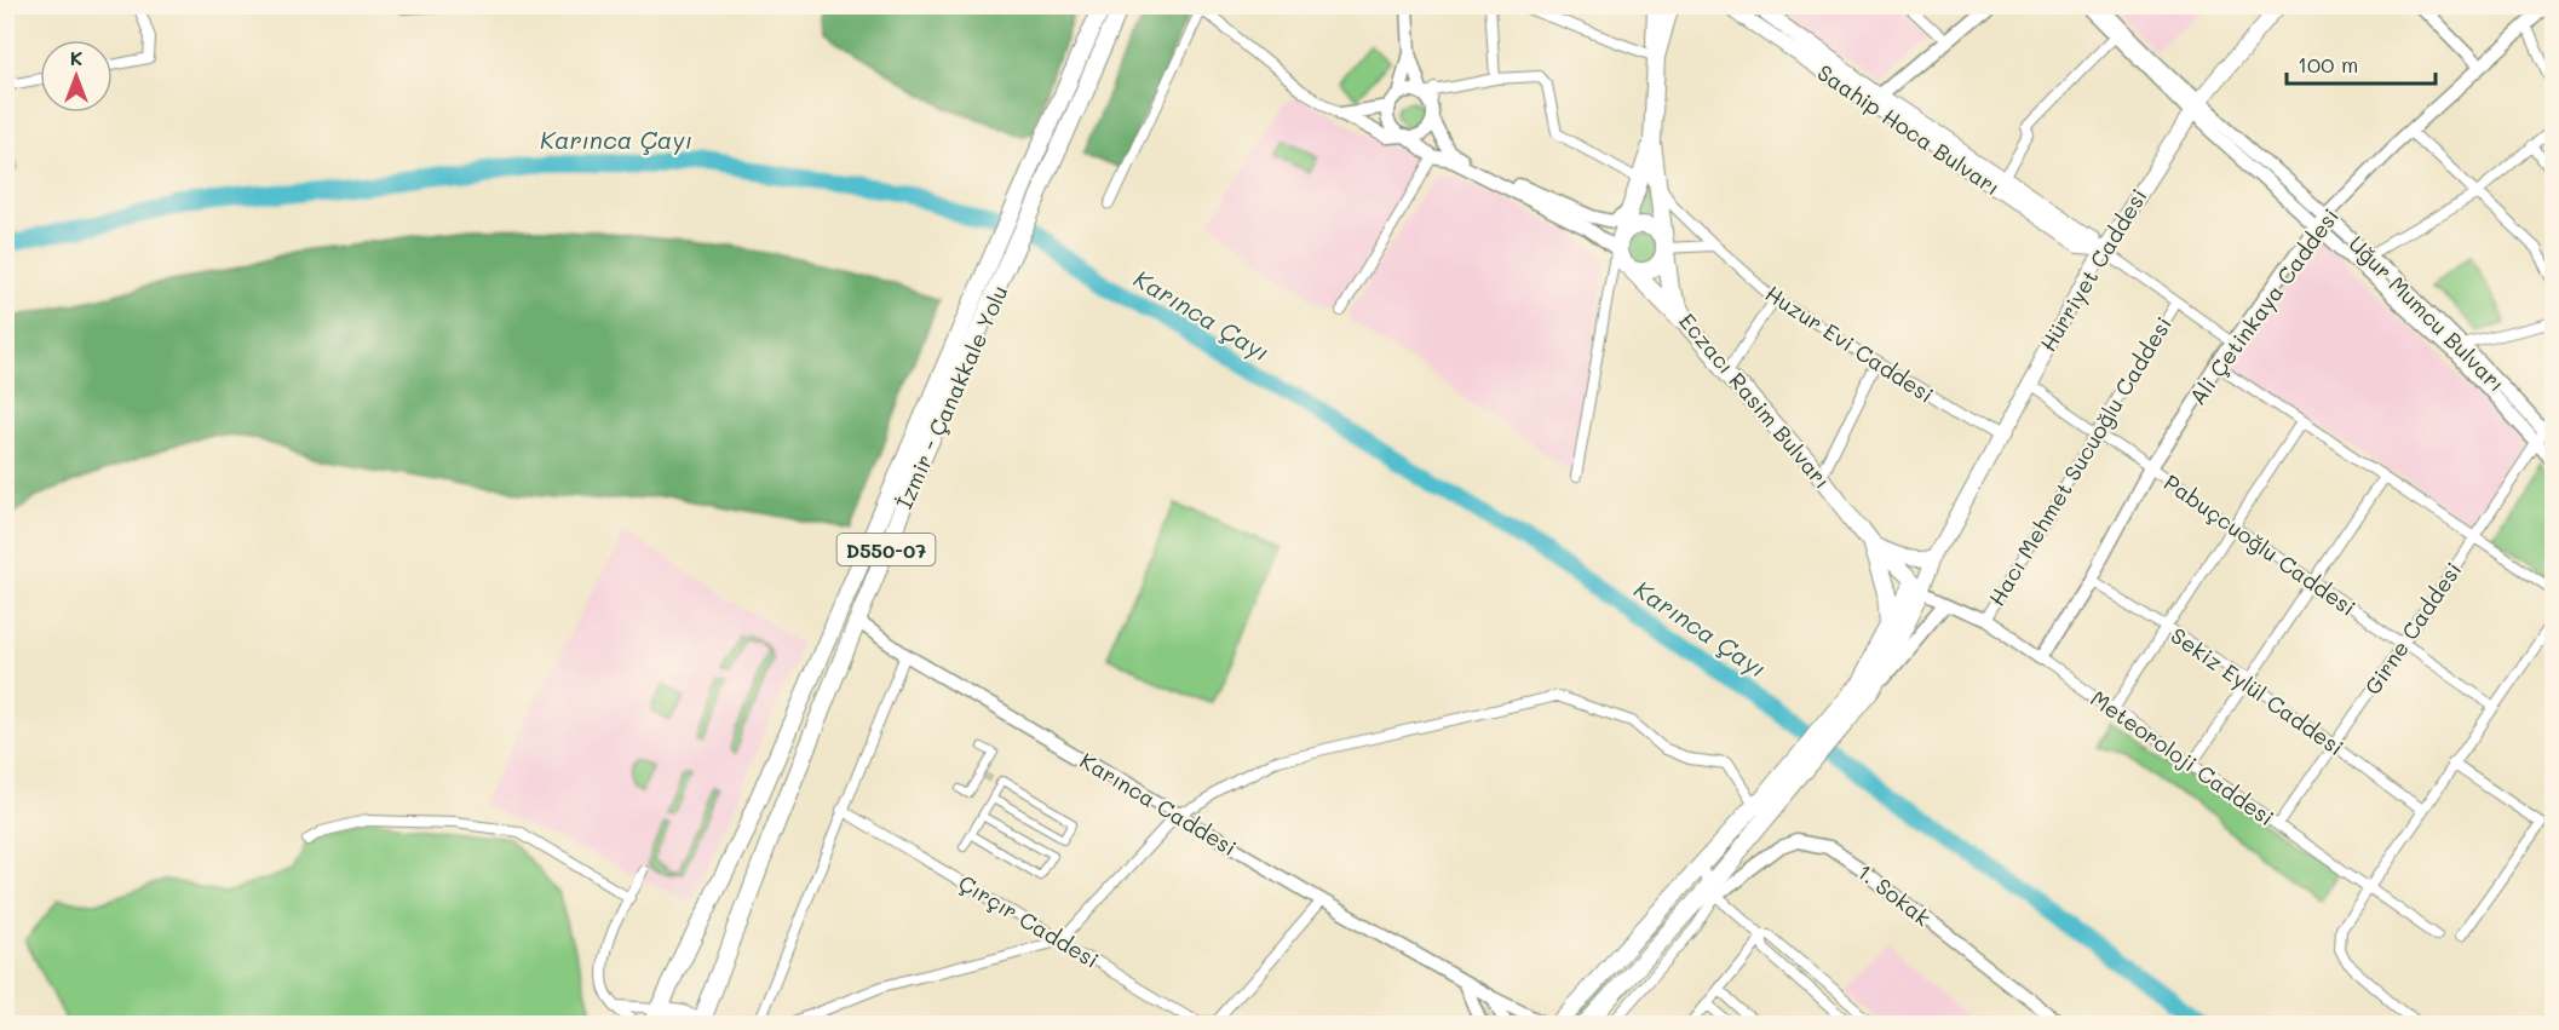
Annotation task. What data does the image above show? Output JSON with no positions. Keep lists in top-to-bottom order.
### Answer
{
  "streets": {
    "main road": [
      "Saahip Hoca Bulvarı",
      "Hürriyet Caddesi",
      "İzmir - Çanakkale Yolu",
      "Eczacı Rasim Bulvarı",
      "D550-07"
    ],
    "street": [
      "Ali Çetinkaya Caddesi",
      "Uğur Mumcu Bulvarı",
      "Huzur Evi Caddesi",
      "Hacı Mehmet Sucuoğlu Caddesi",
      "Pabuçcuoğlu Caddesi",
      "Girne Caddesi",
      "Sekiz Eylül Caddesi",
      "Meteoroloji Caddesi",
      "Karınca Caddesi",
      "1. Sokak",
      "Çırçır Caddesi"
    ]
  },
  "crossings": [
    ["Saahip Hoca Bulvarı", "Hürriyet Caddesi"],
    ["Hürriyet Caddesi", "Uğur Mumcu Bulvarı"],
    ["Hürriyet Caddesi", "Huzur Evi Caddesi"],
    ["Hürriyet Caddesi", "Eczacı Rasim Bulvarı"],
    ["Hürriyet Caddesi", "Pabuçcuoğlu Caddesi"],
    ["Hürriyet Caddesi", "Meteoroloji Caddesi"],
    ["Ali Çetinkaya Caddesi", "Uğur Mumcu Bulvarı"],
    ["Ali Çetinkaya Caddesi", "Pabuçcuoğlu Caddesi"],
    ["Ali Çetinkaya Caddesi", "Sekiz Eylül Caddesi"],
    ["Ali Çetinkaya Caddesi", "Meteoroloji Caddesi"],
    ["Uğur Mumcu Bulvarı", "Girne Caddesi"],
    ["Huzur Evi Caddesi", "Eczacı Rasim Bulvarı"],
    ["İzmir - Çanakkale Yolu", "Karınca Caddesi"],
    ["Eczacı Rasim Bulvarı", "Meteoroloji Caddesi"],
    ["Hacı Mehmet Sucuoğlu Caddesi", "Pabuçcuoğlu Caddesi"],
    ["Hacı Mehmet Sucuoğlu Caddesi", "Meteoroloji Caddesi"],
    ["Pabuçcuoğlu Caddesi", "Girne Caddesi"],
    ["Girne Caddesi", "Sekiz Eylül Caddesi"],
    ["Girne Caddesi", "Meteoroloji Caddesi"]
  ],
  "water": ["Karınca Çayı"],
  "scale_bar": "100 m",
  "north": "top"
}
